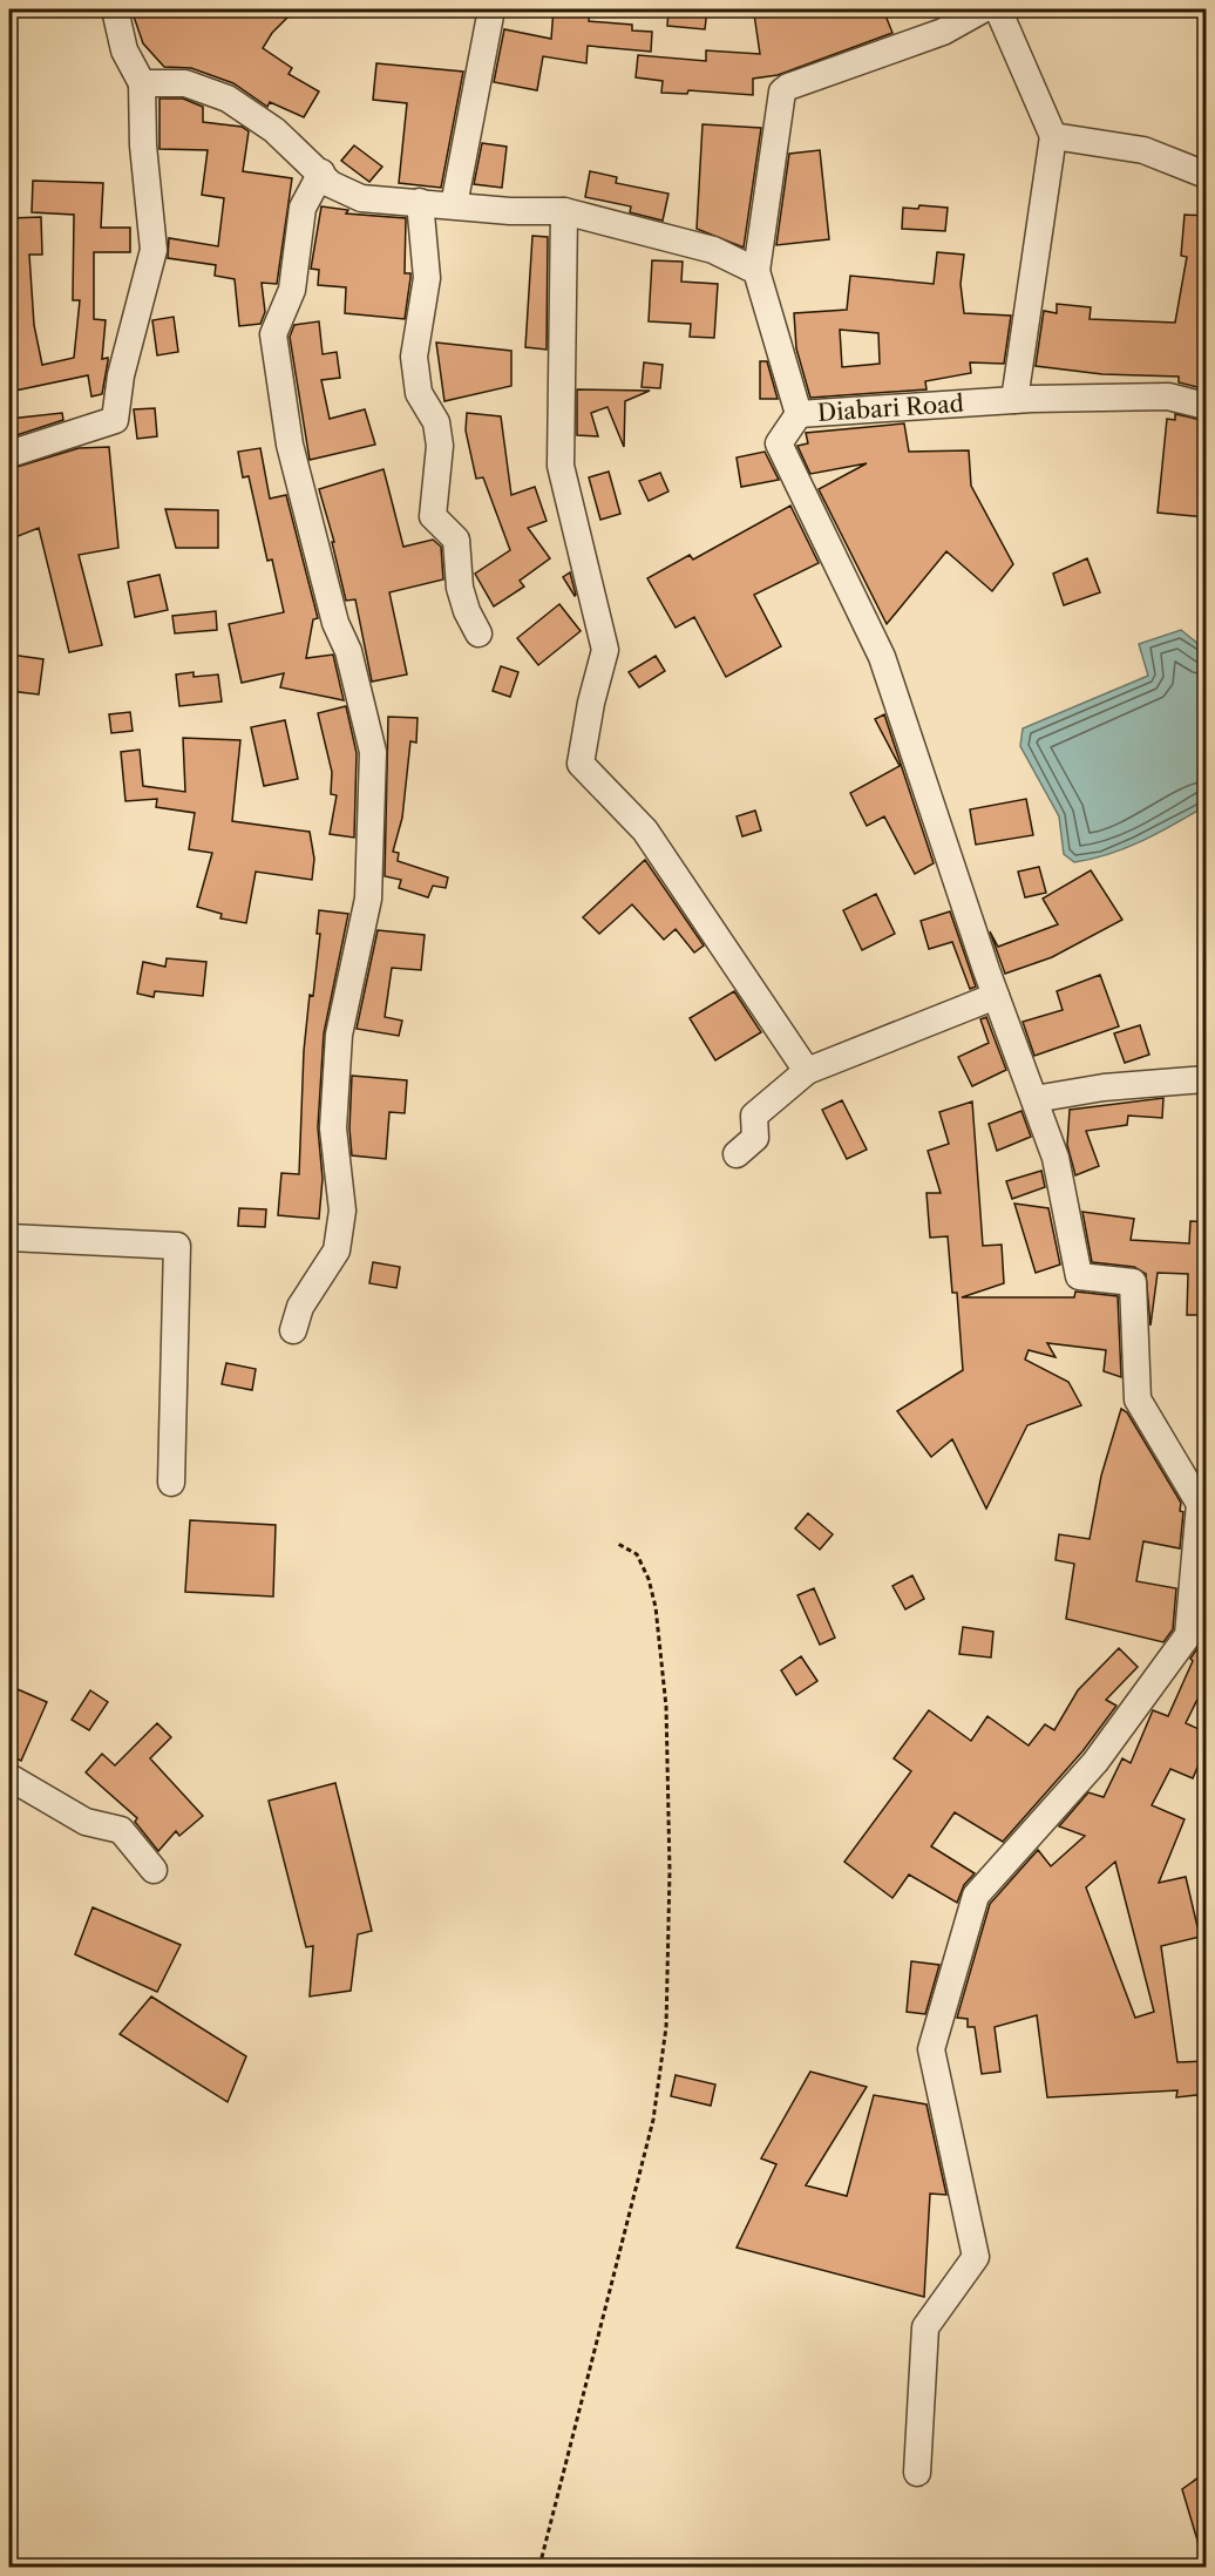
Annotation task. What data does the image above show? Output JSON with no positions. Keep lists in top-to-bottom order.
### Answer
{
  "streets": {
    "street": ["Diabari Road"]
  }
}
